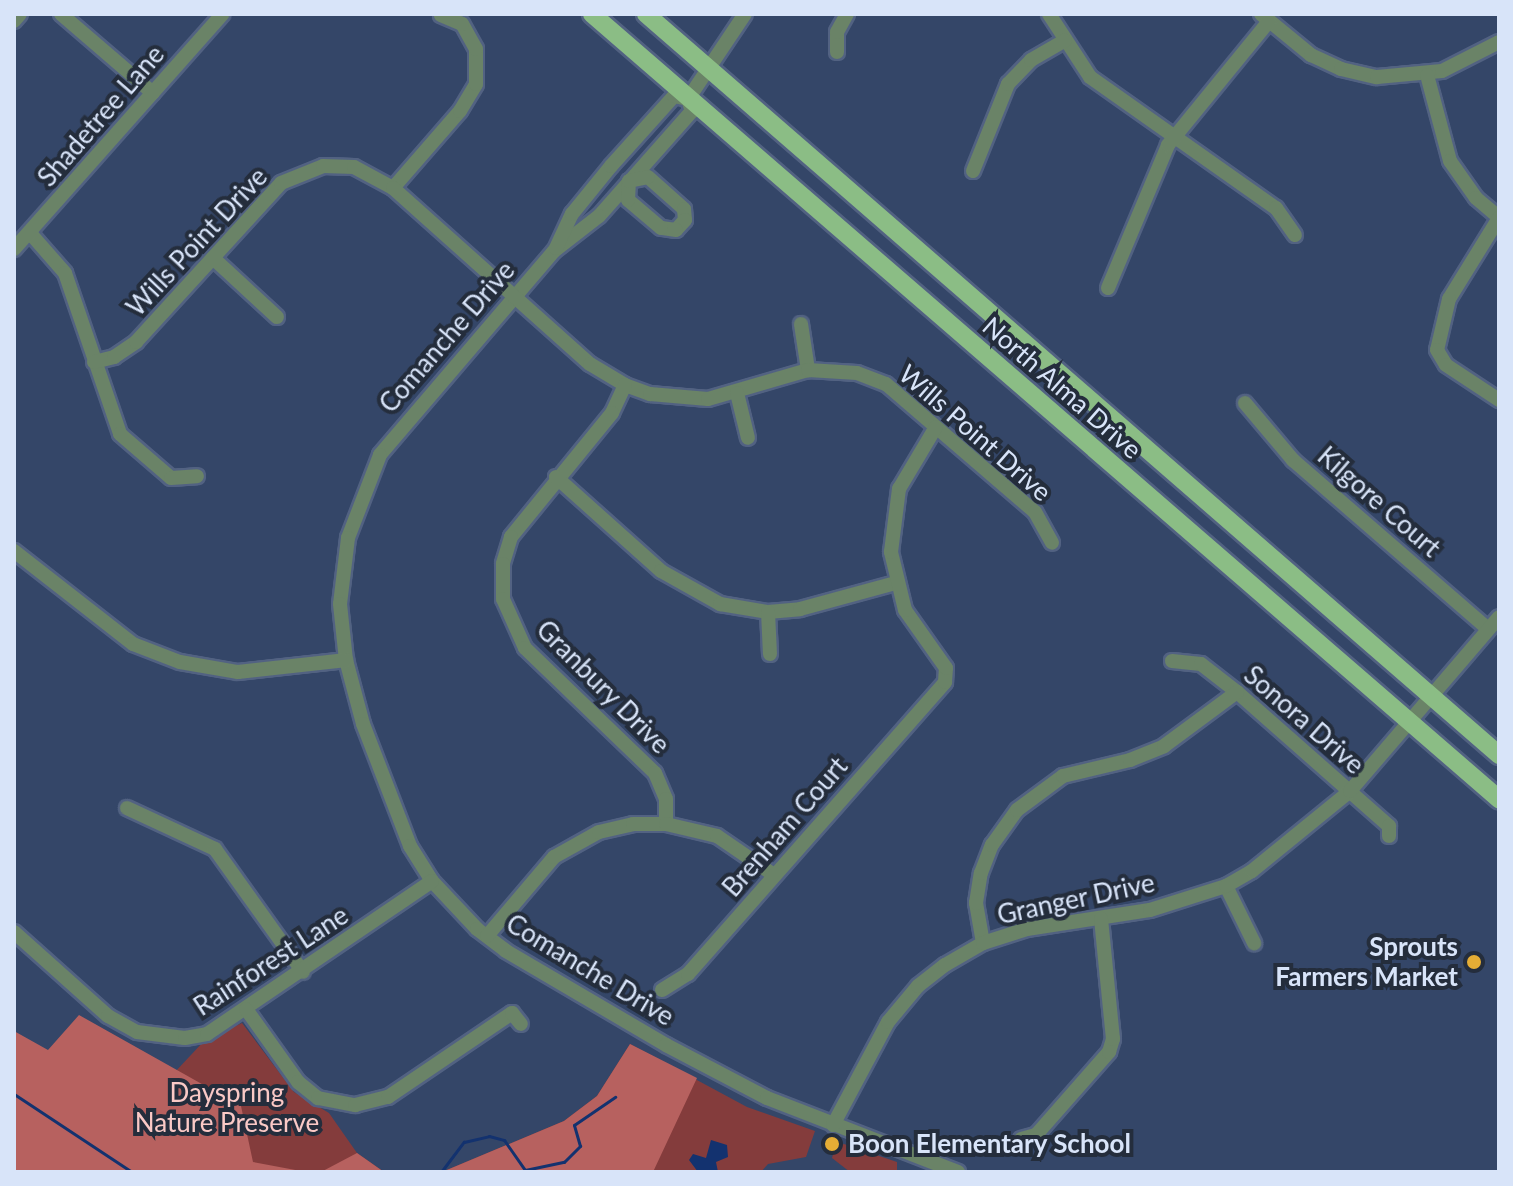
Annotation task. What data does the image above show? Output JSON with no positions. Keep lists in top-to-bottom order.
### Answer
{
  "streets": {
    "main road": ["North Alma Drive"],
    "street": [
      "Shadetree Lane",
      "Wills Point Drive",
      "Comanche Drive",
      "Kilgore Court",
      "Granbury Drive",
      "Sonora Drive",
      "Brenham Court",
      "Granger Drive",
      "Rainforest Lane"
    ]
  },
  "crossings": [
    ["Wills Point Drive", "Comanche Drive"],
    ["Wills Point Drive", "Granbury Drive"],
    ["Comanche Drive", "North Alma Drive"],
    ["Comanche Drive", "Granger Drive"],
    ["Comanche Drive", "Rainforest Lane"],
    ["North Alma Drive", "Granger Drive"],
    ["Kilgore Court", "Granger Drive"],
    ["Sonora Drive", "Granger Drive"]
  ],
  "parks": ["Dayspring Nature Preserve"],
  "places": ["Sprouts Farmers Market", "Boon Elementary School"]
}
